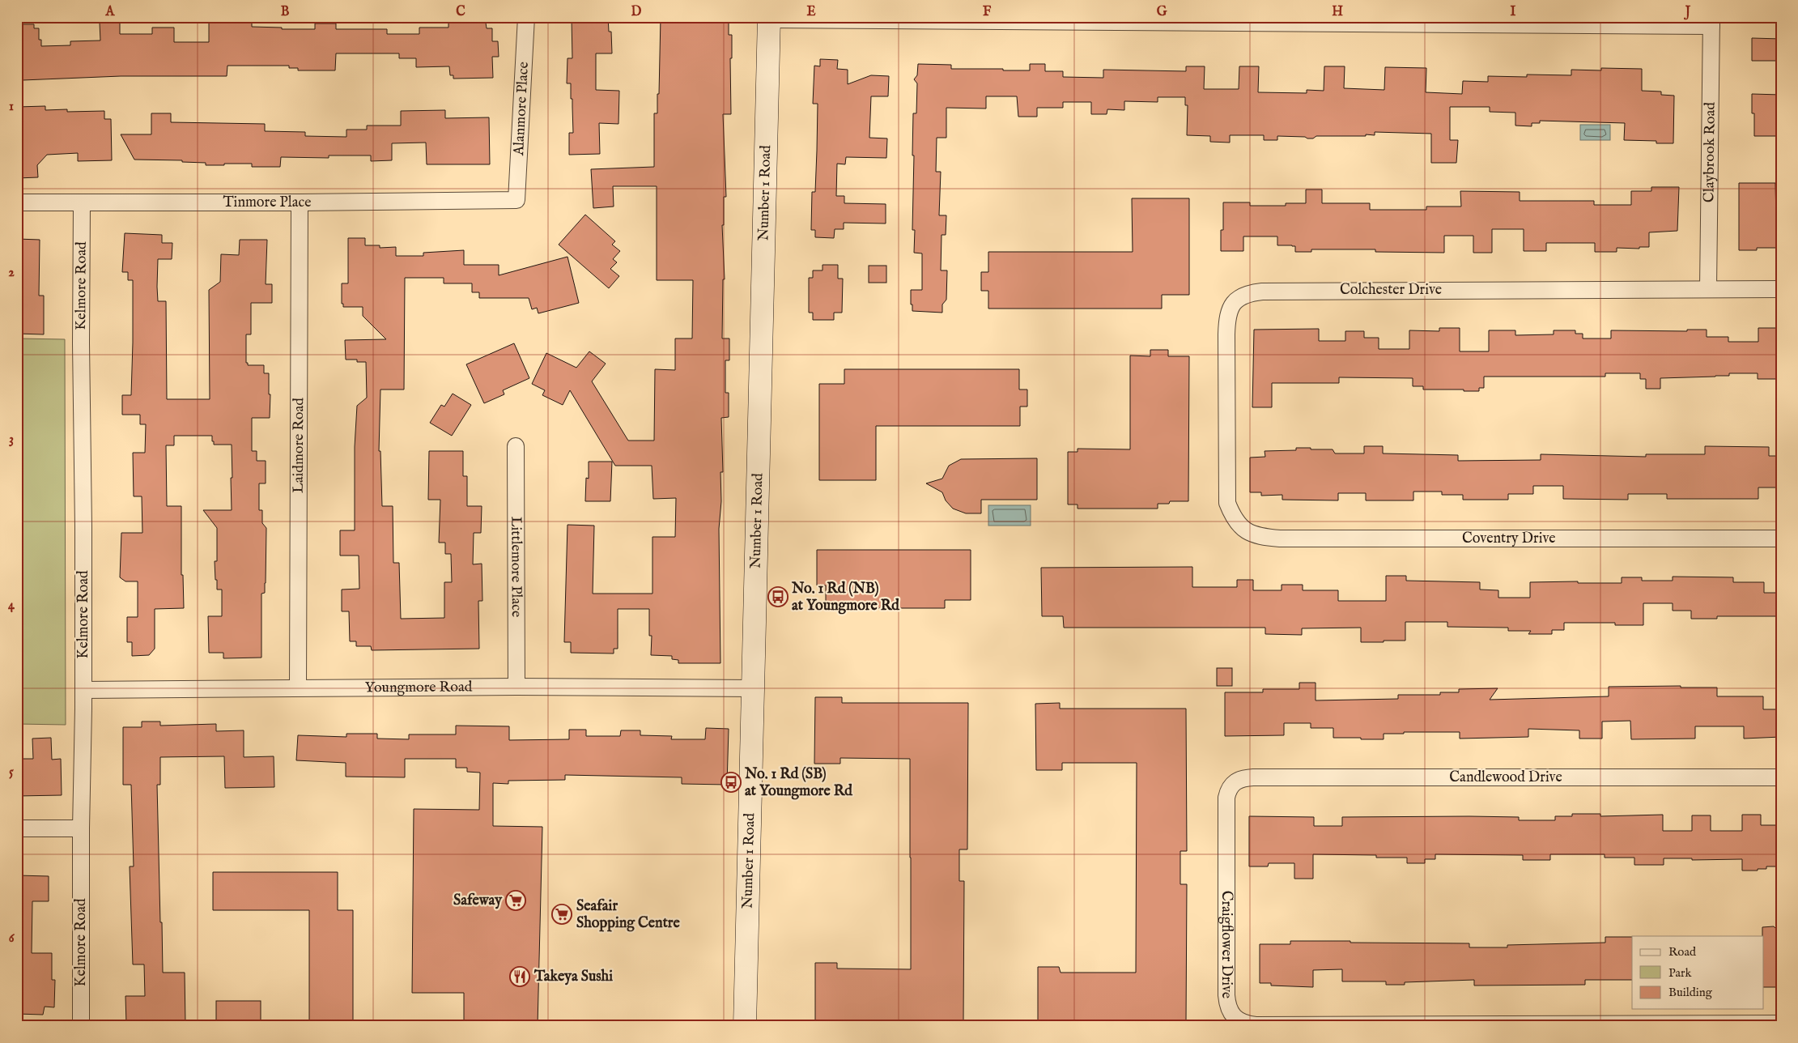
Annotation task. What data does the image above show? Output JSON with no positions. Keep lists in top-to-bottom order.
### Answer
{
  "streets": {
    "main road": ["Number 1 Road"],
    "street": [
      "Alanmore Place",
      "Claybrook Road",
      "Tinmore Place",
      "Kelmore Road",
      "Colchester Drive",
      "Laidmore Road",
      "Coventry Drive",
      "Littlemore Place",
      "Youngmore Road",
      "Candlewood Drive",
      "Craigflower Drive"
    ]
  },
  "crossings": [
    ["Alanmore Place", "Tinmore Place"],
    ["Claybrook Road", "Colchester Drive"],
    ["Number 1 Road", "Youngmore Road"],
    ["Tinmore Place", "Kelmore Road"],
    ["Tinmore Place", "Laidmore Road"],
    ["Kelmore Road", "Youngmore Road"],
    ["Colchester Drive", "Coventry Drive"],
    ["Laidmore Road", "Youngmore Road"],
    ["Littlemore Place", "Youngmore Road"],
    ["Candlewood Drive", "Craigflower Drive"]
  ],
  "places": {
    "bus stop": ["No. 1 Rd (NB) at Youngmore Rd", "No. 1 Rd (SB) at Youngmore Rd"],
    "supermarket": ["Safeway", "Seafair Shopping Centre"],
    "restaurant": ["Takeya Sushi"]
  },
  "legend": ["Road", "Park", "Building"],
  "grid": {
    "columns": [
      "A",
      "B",
      "C",
      "D",
      "E",
      "F",
      "G",
      "H",
      "I",
      "J"
    ],
    "rows": [
      "1",
      "2",
      "3",
      "4",
      "5",
      "6"
    ]
  }
}
